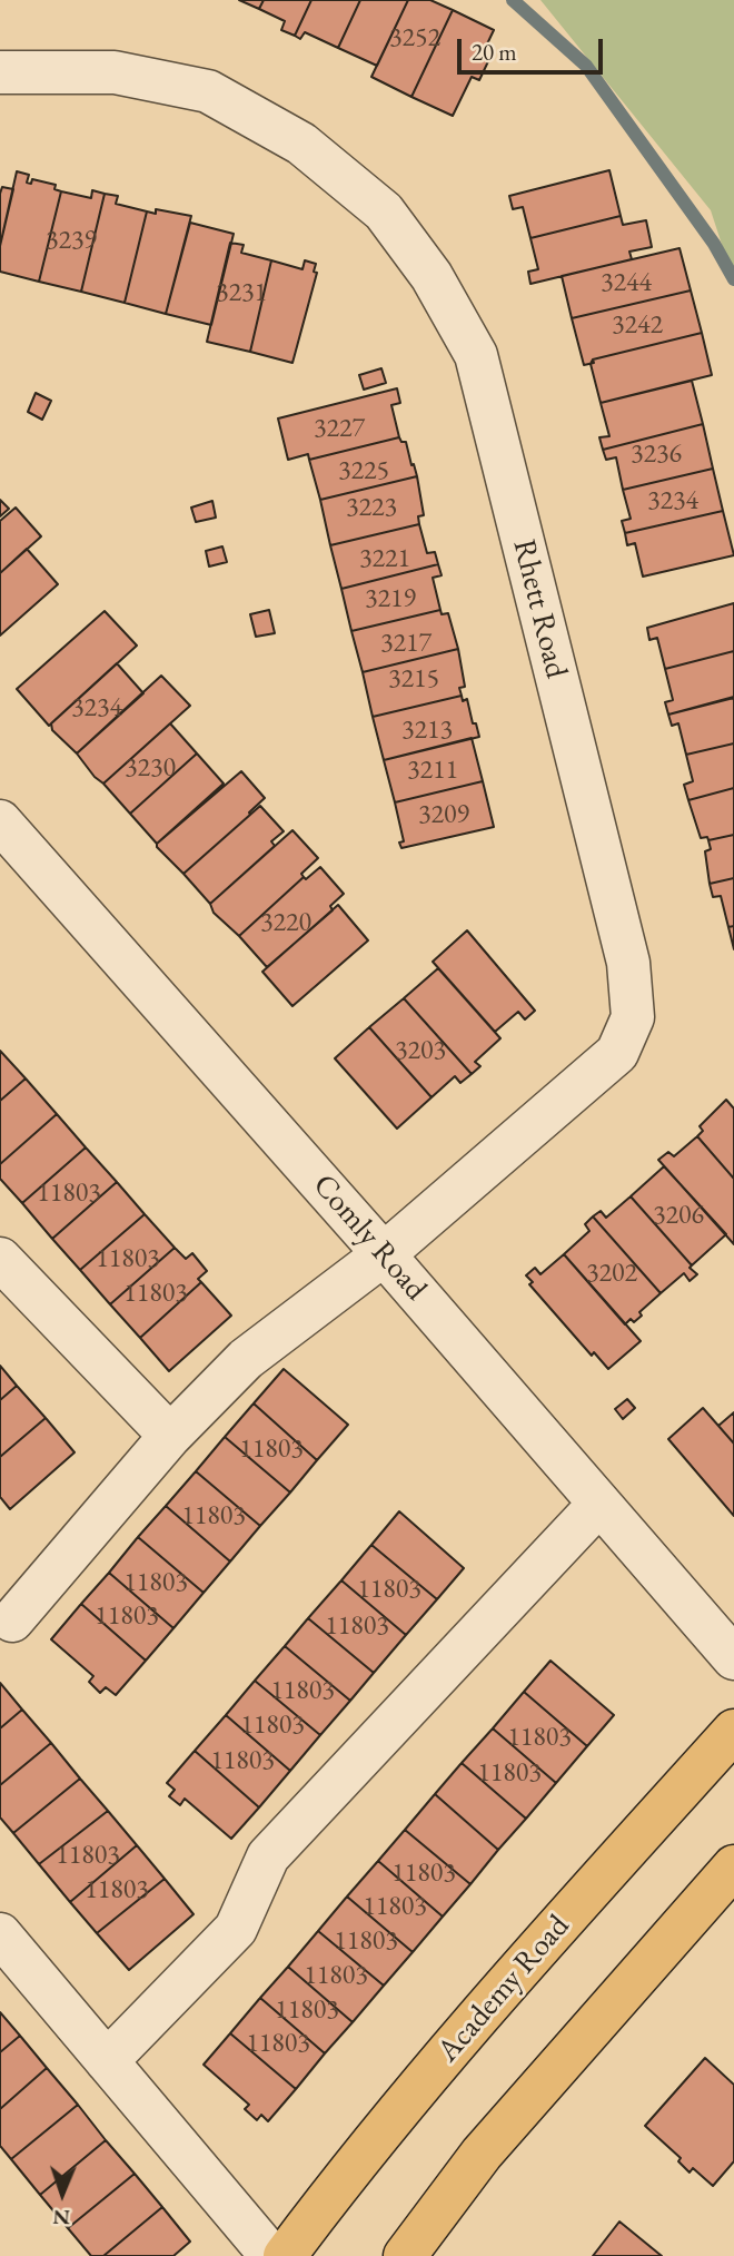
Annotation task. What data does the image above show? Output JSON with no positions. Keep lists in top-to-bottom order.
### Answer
{
  "streets": {
    "main road": ["Academy Road"],
    "street": ["Rhett Road", "Comly Road"]
  },
  "crossings": [
    ["Rhett Road", "Comly Road"]
  ],
  "house_numbers": [
    "3252",
    "3239",
    "3244",
    "3231",
    "3242",
    "3227",
    "3236",
    "3225",
    "3234",
    "3223",
    "3221",
    "3219",
    "3217",
    "3215",
    "3234",
    "3213",
    "3230",
    "3211",
    "3209",
    "3220",
    "3203",
    "11803",
    "3206",
    "11803",
    "3202",
    "11803",
    "11803",
    "11803",
    "11803",
    "11803",
    "11803",
    "11803",
    "11803",
    "11803",
    "11803",
    "11803",
    "11803",
    "11803",
    "11803",
    "11803",
    "11803",
    "11803",
    "11803",
    "11803",
    "11803"
  ],
  "scale_bar": "20 m",
  "north": "bottom"
}
